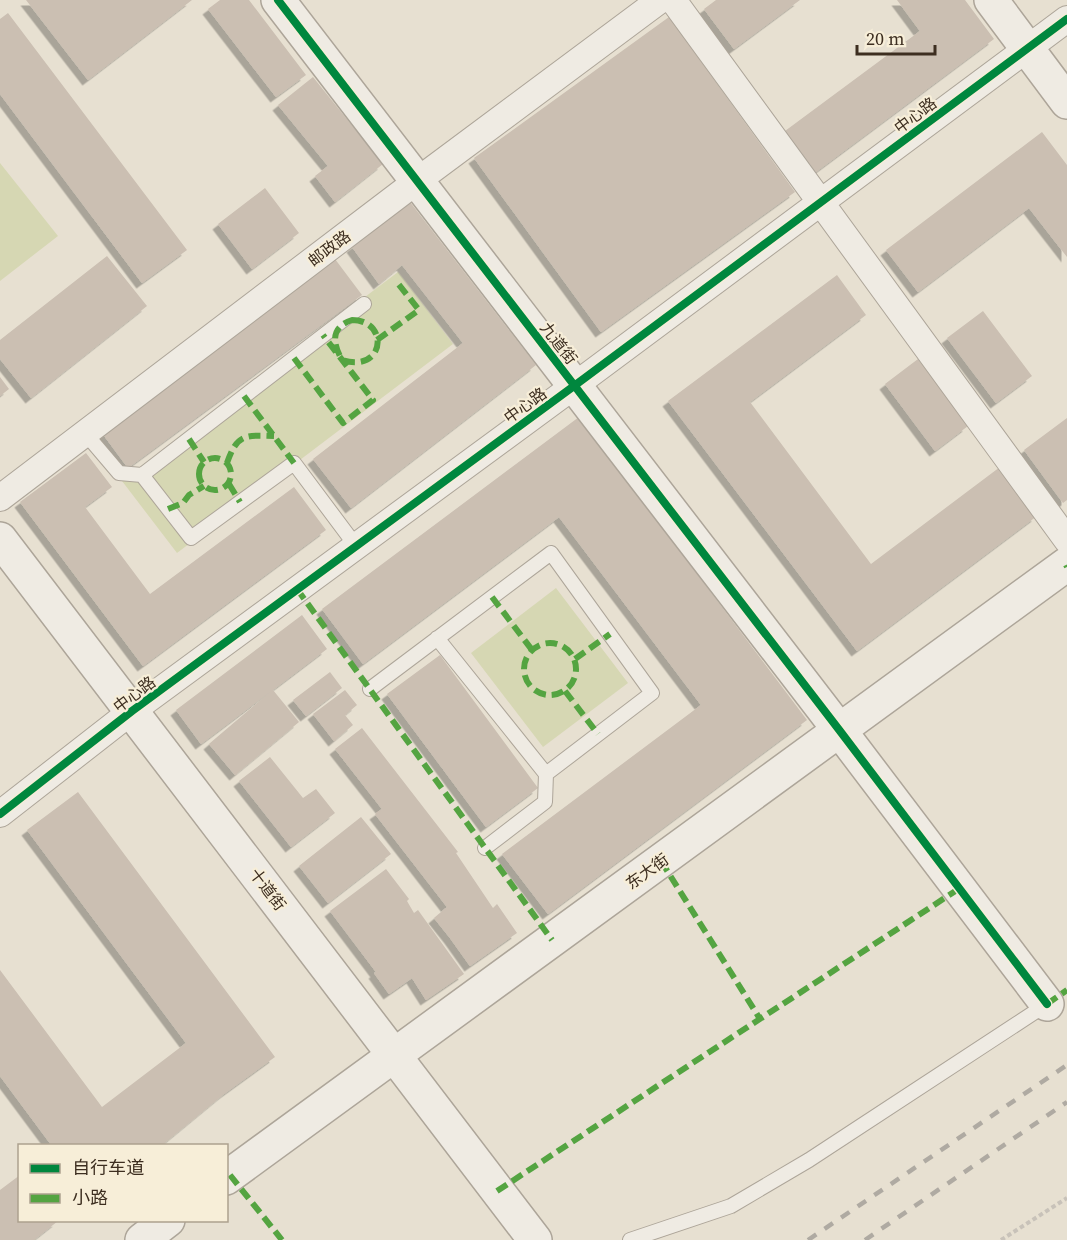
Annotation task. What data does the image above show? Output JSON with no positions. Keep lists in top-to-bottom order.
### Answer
{
  "streets": {
    "street": [
      "中心路",
      "邮政路",
      "九道街",
      "东大街",
      "十道街"
    ]
  },
  "crossings": [
    ["中心路", "九道街"],
    ["中心路", "十道街"],
    ["邮政路", "九道街"],
    ["九道街", "东大街"],
    ["东大街", "十道街"]
  ],
  "legend": ["自行车道", "小路"],
  "scale_bar": "20 m"
}
